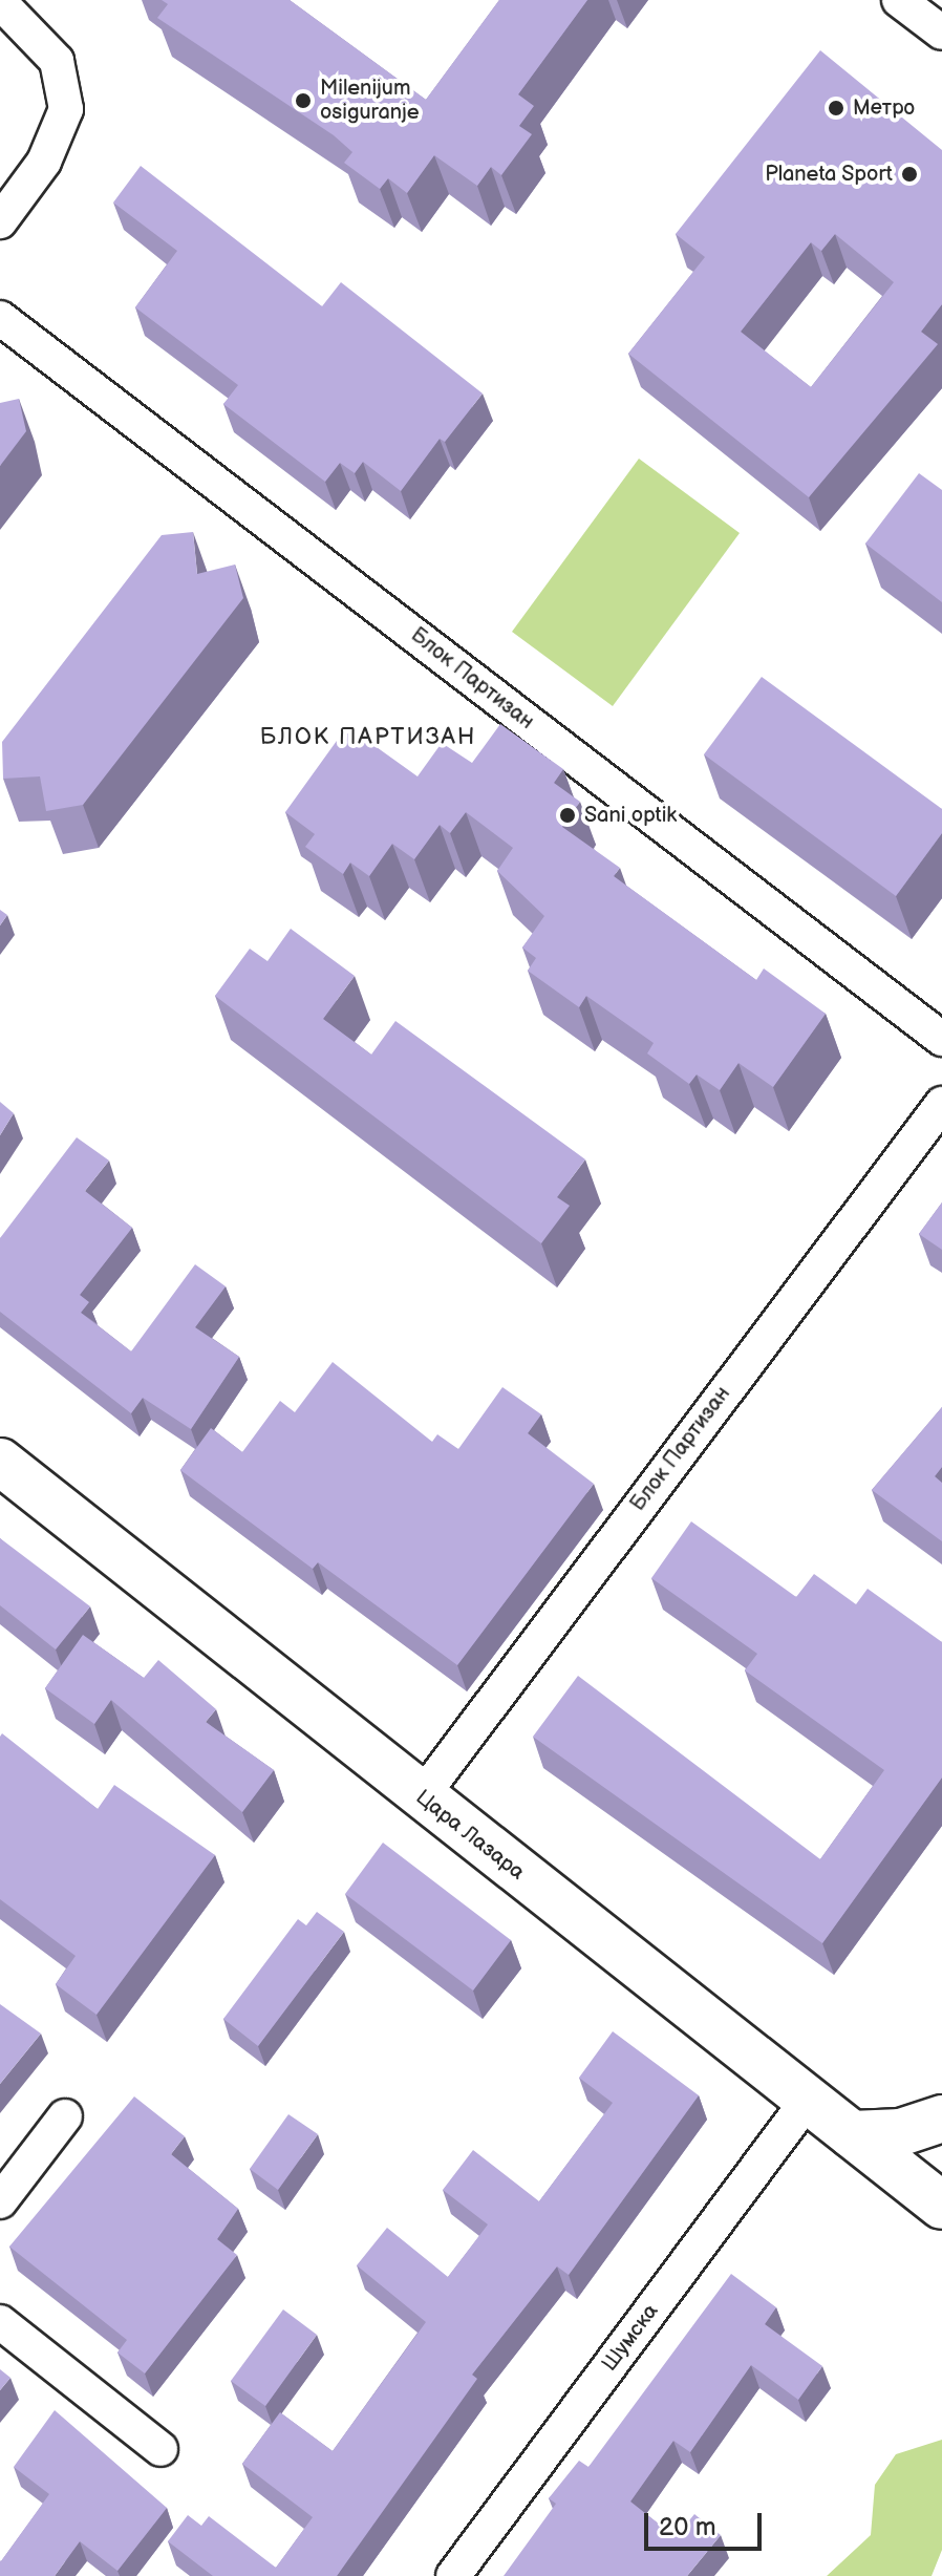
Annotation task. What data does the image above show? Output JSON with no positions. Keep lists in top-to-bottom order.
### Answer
{
  "streets": {
    "main road": ["Цара Лазара"],
    "street": ["Блок Партизан", "Шумска"]
  },
  "crossings": [
    ["Блок Партизан", "Цара Лазара"],
    ["Цара Лазара", "Шумска"]
  ],
  "districts": ["БЛОК ПАРТИЗАН"],
  "places": [
    "Milenijum osiguranje",
    "Метро",
    "Planeta Sport",
    "Sani optik"
  ],
  "scale_bar": "20 m"
}
